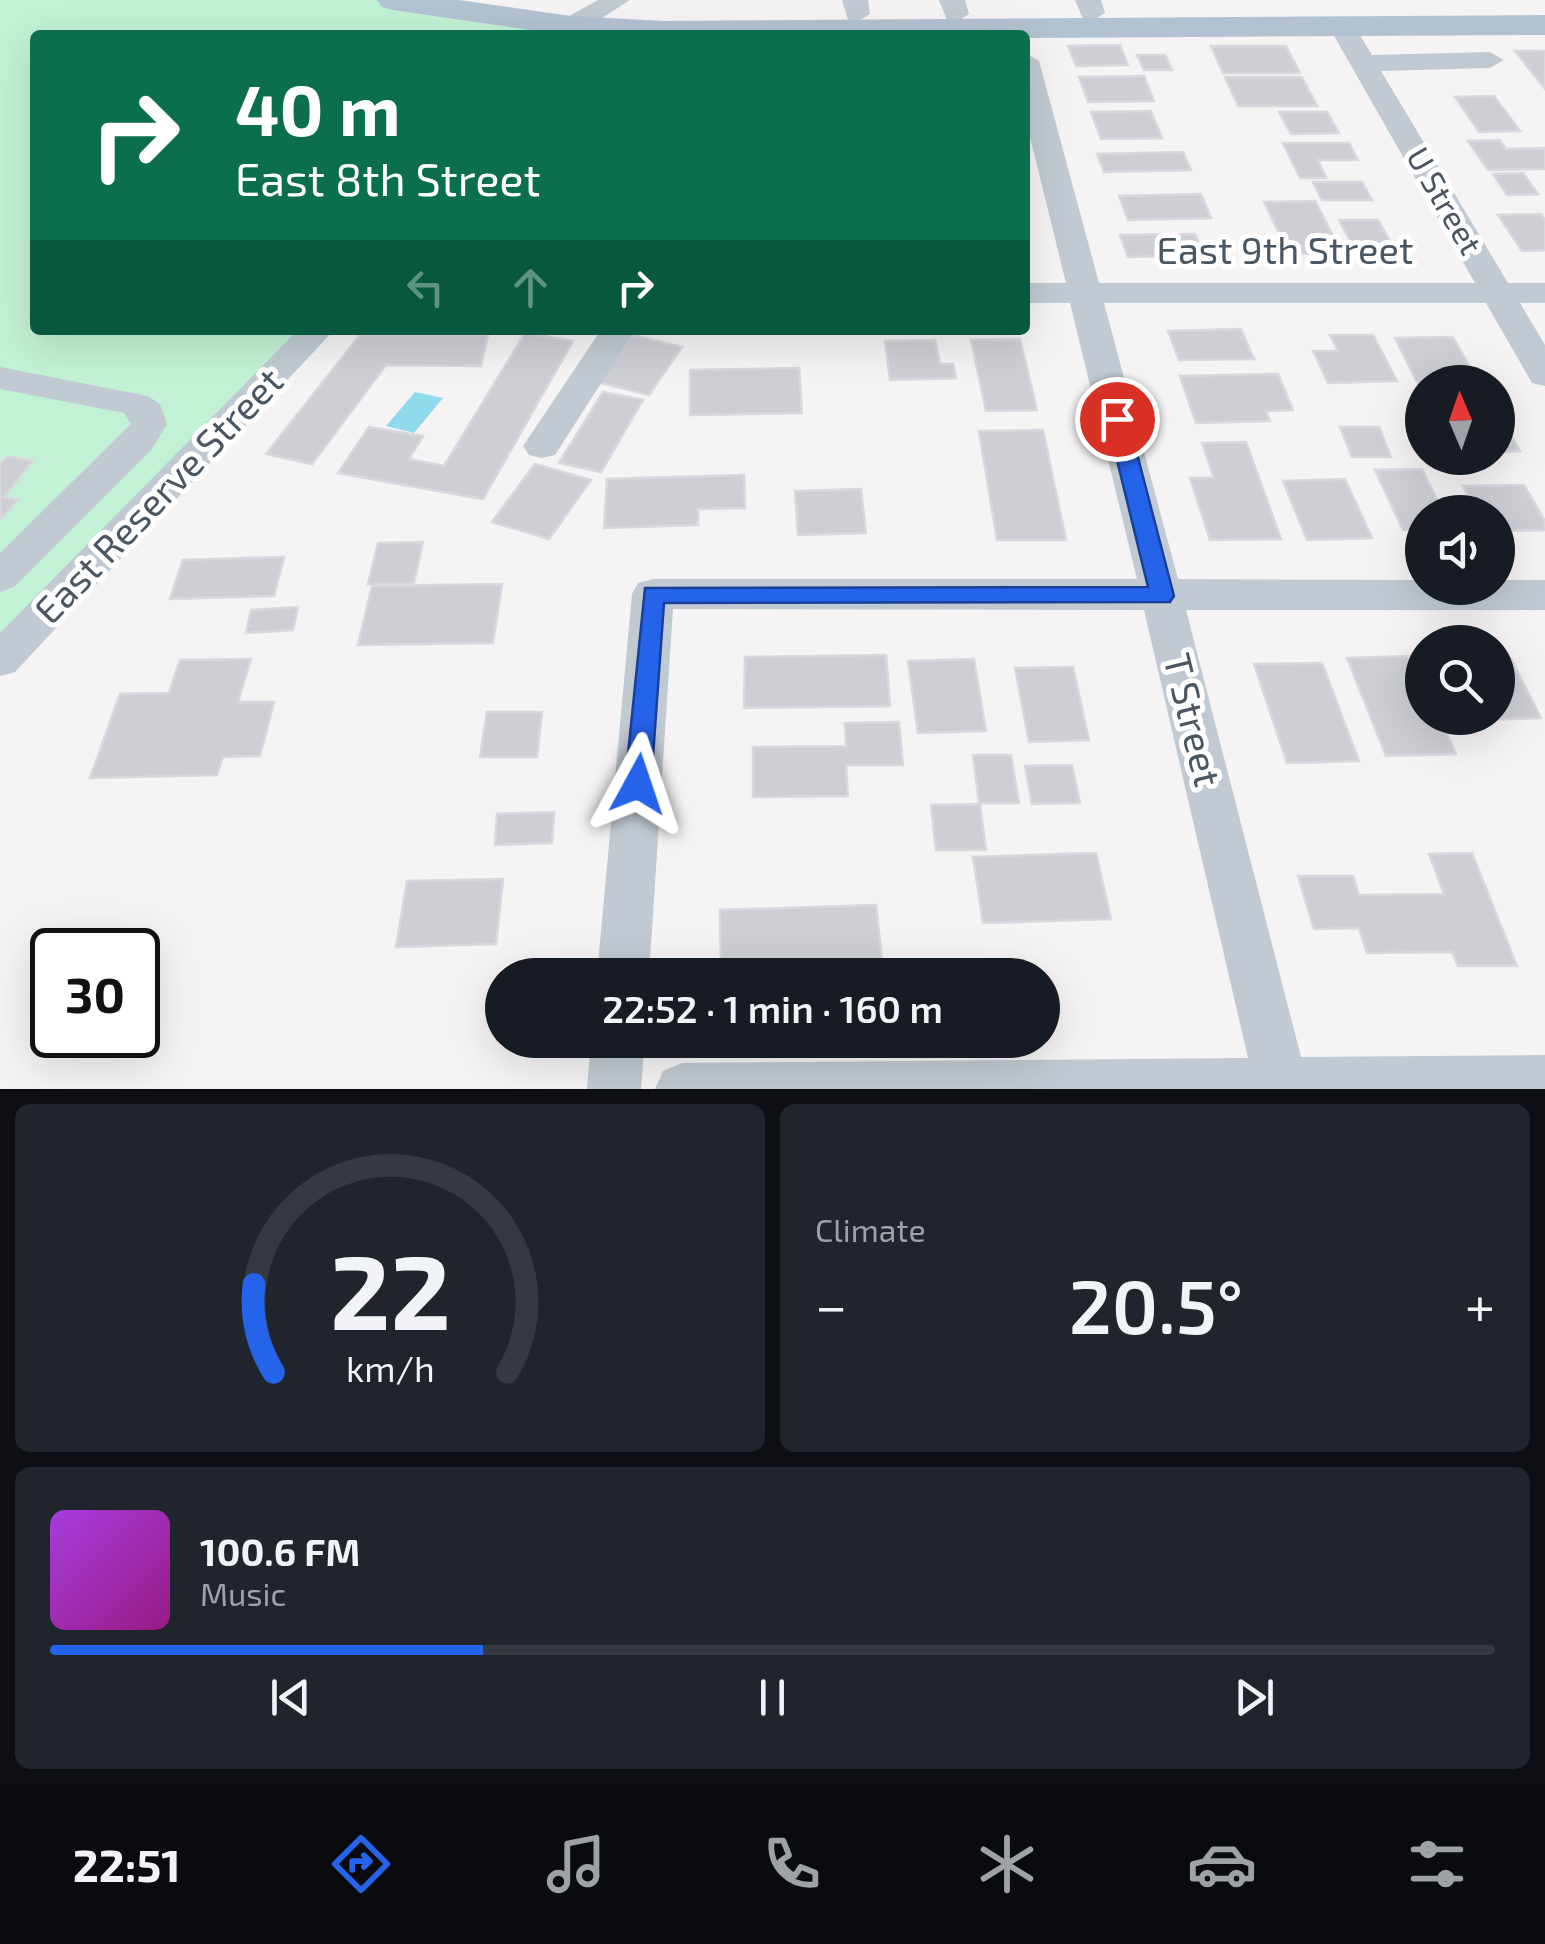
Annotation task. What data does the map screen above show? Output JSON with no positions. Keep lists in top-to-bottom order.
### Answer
{
  "streets": {
    "street": [
      "U Street",
      "East 9th Street",
      "East Reserve Street",
      "T Street"
    ]
  },
  "crossings": [
    ["U Street", "East 9th Street"],
    ["East 9th Street", "T Street"]
  ],
  "north": "top",
  "page": {
    "turn": ["40 m", "East 8th Street"],
    "limit": "30",
    "trip": "22:52 · 1 min · 160 m",
    "tile": "Climate",
    "heat": ["−", "20.5°", "+"],
    "song": ["100.6 FM", "Music"],
    "tabs": "22:51",
    "gauge": ["22", "km/h"]
  }
}
